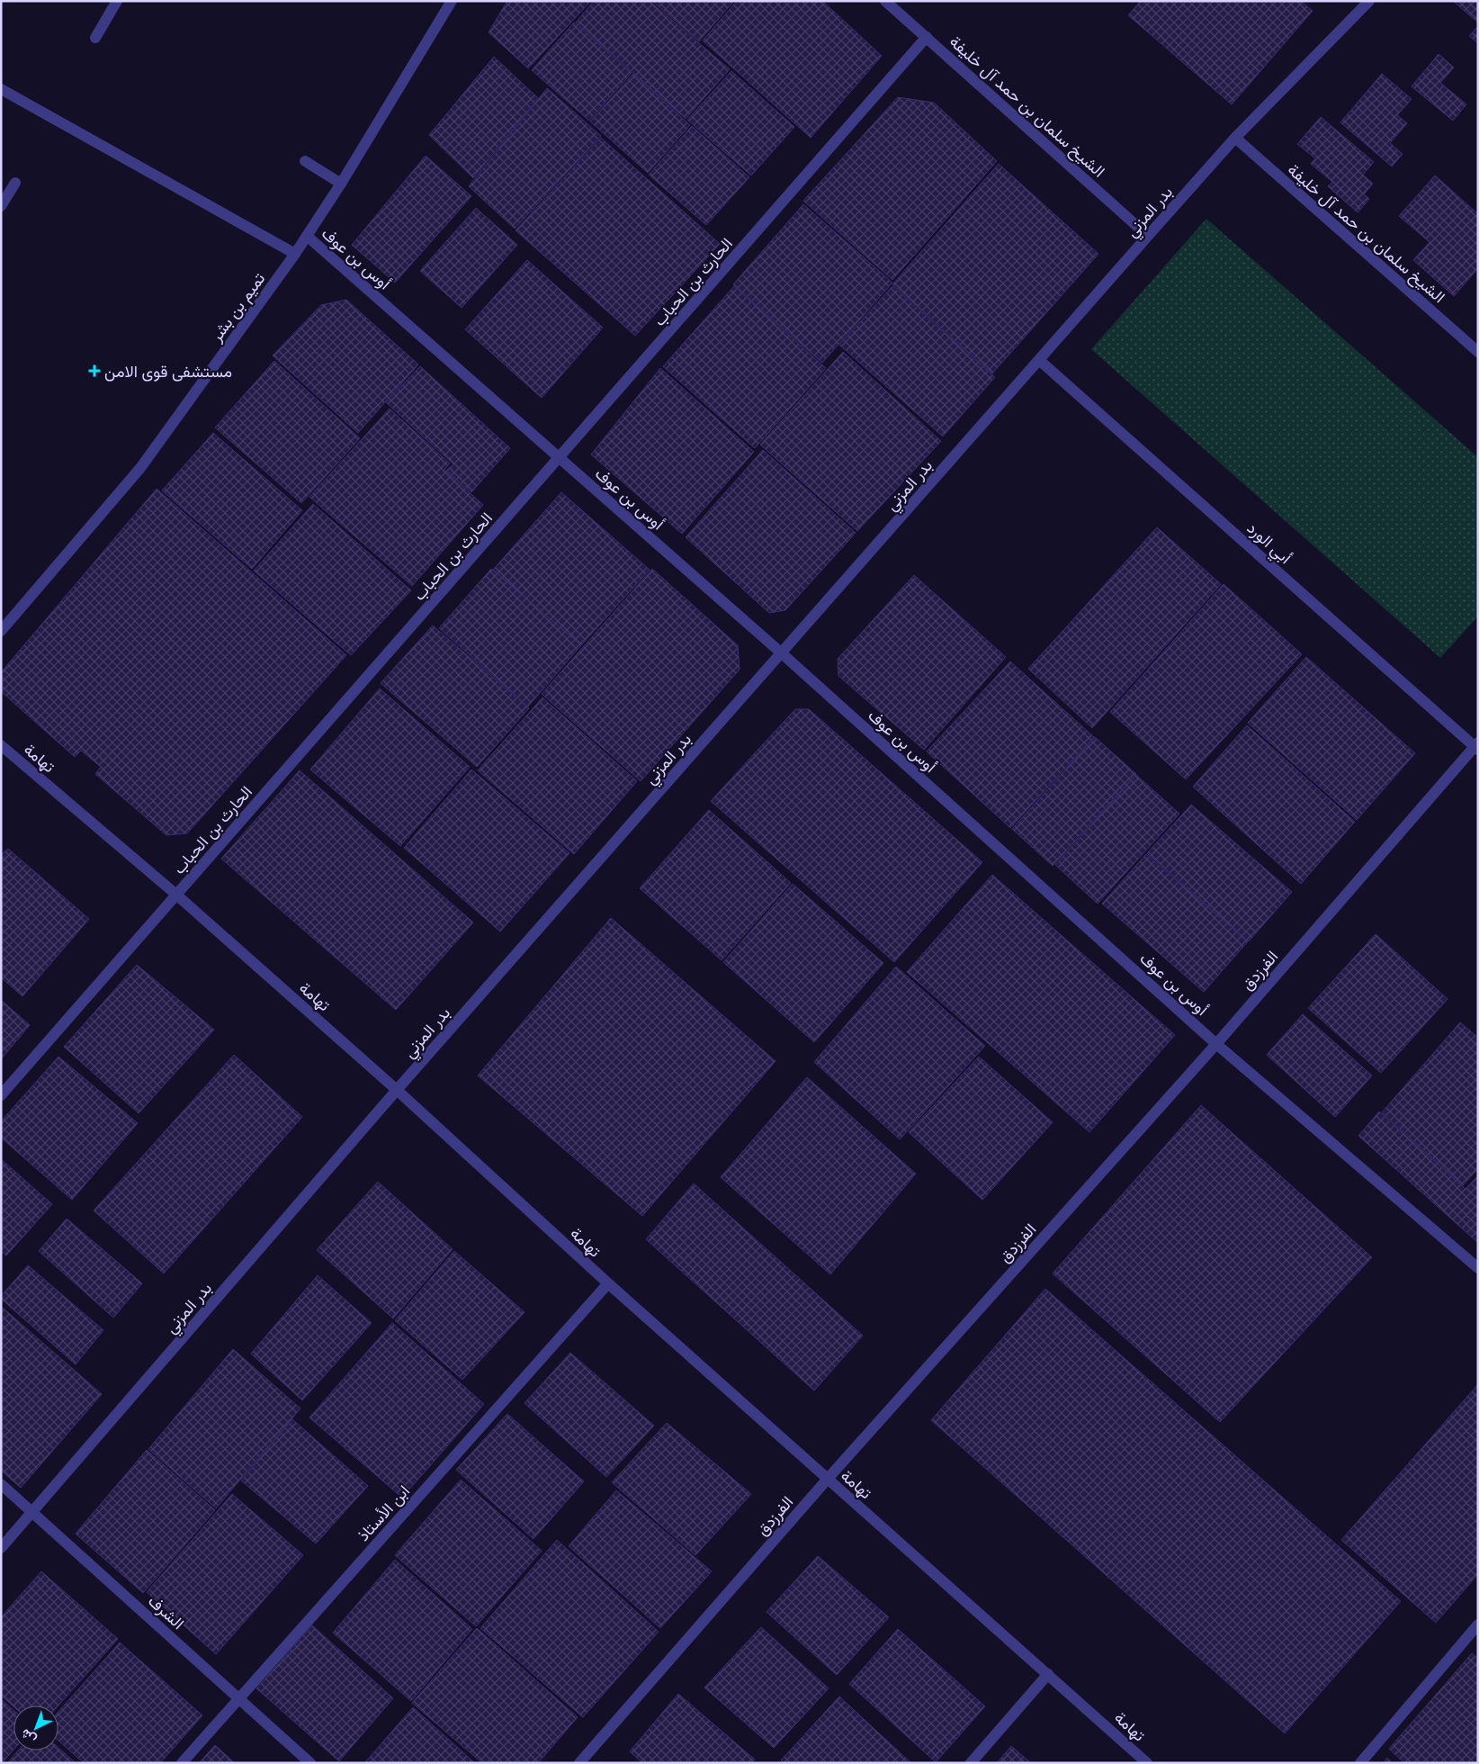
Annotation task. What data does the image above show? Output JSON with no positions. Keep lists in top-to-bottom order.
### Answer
{
  "streets": {
    "street": [
      "الشيخ سلمان بن حمد آل خليفة",
      "بدر المزني",
      "أوس بن عوف",
      "الحارث بن الحباب",
      "تميم بن بشر",
      "أبي الورد",
      "تهامة",
      "الفرزدق",
      "ابن الأستاذ",
      "الشرف"
    ]
  },
  "crossings": [
    ["الشيخ سلمان بن حمد آل خليفة", "بدر المزني"],
    ["الشيخ سلمان بن حمد آل خليفة", "الحارث بن الحباب"],
    ["بدر المزني", "أوس بن عوف"],
    ["بدر المزني", "أبي الورد"],
    ["بدر المزني", "تهامة"],
    ["بدر المزني", "الشرف"],
    ["أوس بن عوف", "الحارث بن الحباب"],
    ["أوس بن عوف", "تميم بن بشر"],
    ["أوس بن عوف", "الفرزدق"],
    ["الحارث بن الحباب", "تهامة"],
    ["أبي الورد", "الفرزدق"],
    ["تهامة", "الفرزدق"],
    ["تهامة", "ابن الأستاذ"],
    ["ابن الأستاذ", "الشرف"]
  ],
  "places": {
    "health": ["مستشفى قوى الامن"]
  },
  "north": "bottom left"
}
